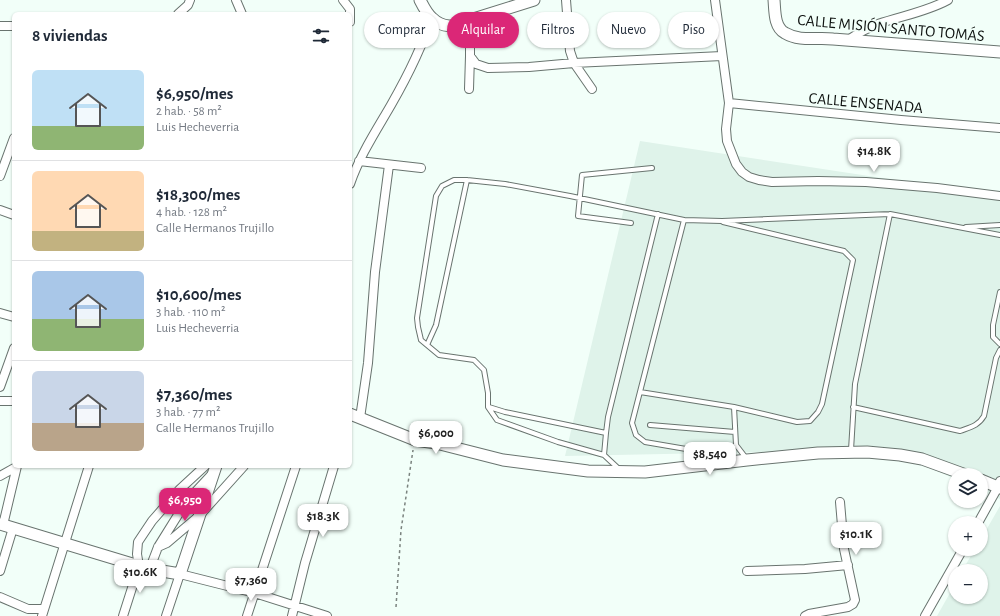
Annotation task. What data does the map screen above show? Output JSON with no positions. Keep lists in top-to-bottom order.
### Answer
{
  "streets": {
    "street": ["CALLE MISIÓN SANTO TOMÁS", "CALLE ENSENADA"]
  },
  "page": {
    "chip": [
      "Comprar",
      "Alquilar",
      "Filtros",
      "Nuevo",
      "Piso"
    ],
    "heading": "8 viviendas",
    "list": [
      {
        "name": "$6,950/mes",
        "note": "2 hab. · 58 m² · Luis Hecheverria"
      },
      {
        "name": "$18,300/mes",
        "note": "4 hab. · 128 m² · Calle Hermanos Trujillo"
      },
      {
        "name": "$10,600/mes",
        "note": "3 hab. · 110 m² · Luis Hecheverria"
      },
      {
        "name": "$7,360/mes",
        "note": "3 hab. · 77 m² · Calle Hermanos Trujillo"
      }
    ],
    "price": [
      "$14.8K",
      "$6,000",
      "$8,540",
      "$6,950",
      "$18.3K",
      "$10.1K",
      "$10.6K",
      "$7,360"
    ],
    "map_buttons": ["+", "−"]
  }
}
